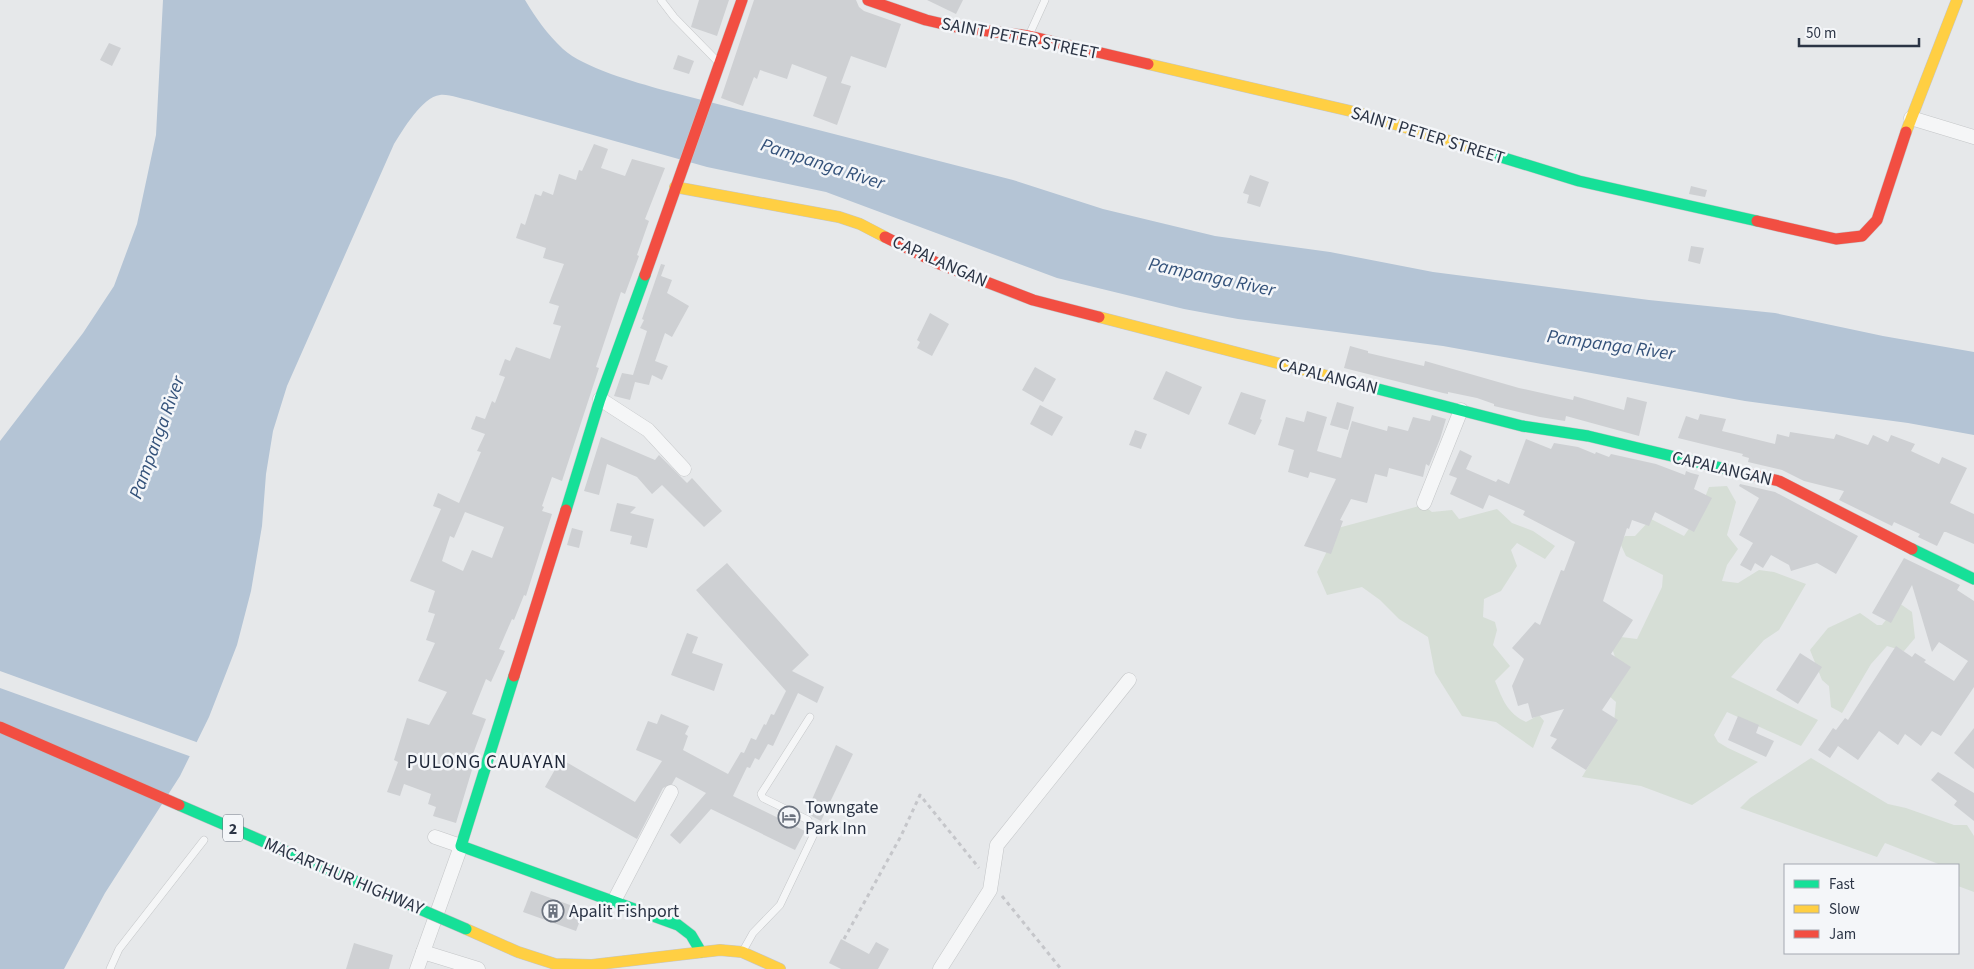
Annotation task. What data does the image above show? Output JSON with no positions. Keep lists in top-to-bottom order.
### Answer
{
  "streets": {
    "main road": [
      "SAINT PETER STREET",
      "CAPALANGAN",
      "2",
      "MACARTHUR HIGHWAY"
    ]
  },
  "districts": ["PULONG CAUAYAN"],
  "water": ["Pampanga River"],
  "places": {
    "hotel": ["Towngate Park Inn"],
    "building": ["Apalit Fishport"]
  },
  "legend": ["Fast", "Slow", "Jam"],
  "scale_bar": "50 m"
}
